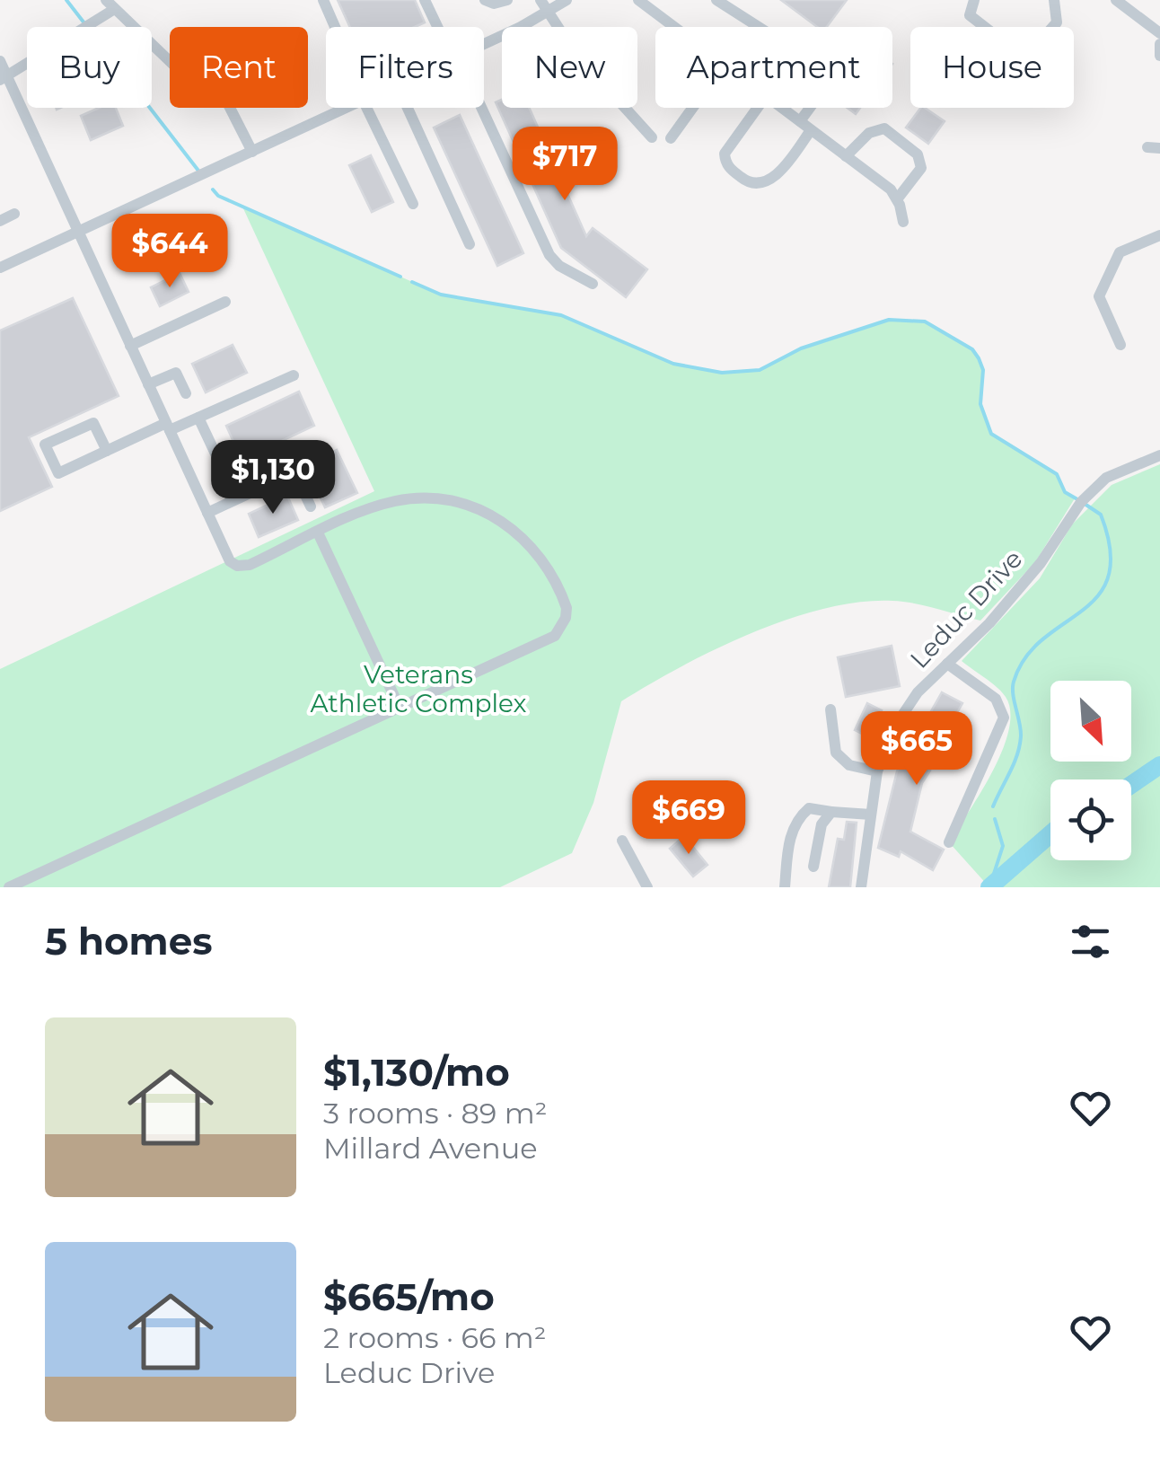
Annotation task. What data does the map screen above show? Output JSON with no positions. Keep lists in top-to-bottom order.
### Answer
{
  "streets": {
    "street": ["Leduc Drive"]
  },
  "parks": ["Veterans Athletic Complex"],
  "north": "bottom right",
  "page": {
    "chip": [
      "Buy",
      "Rent",
      "Filters",
      "New",
      "Apartment",
      "House"
    ],
    "price": [
      "$717",
      "$644",
      "$1,130",
      "$665",
      "$669"
    ],
    "heading": "5 homes",
    "list": [
      {
        "name": "$1,130/mo",
        "note": "3 rooms · 89 m² · Millard Avenue"
      },
      {
        "name": "$665/mo",
        "note": "2 rooms · 66 m² · Leduc Drive"
      }
    ]
  }
}
